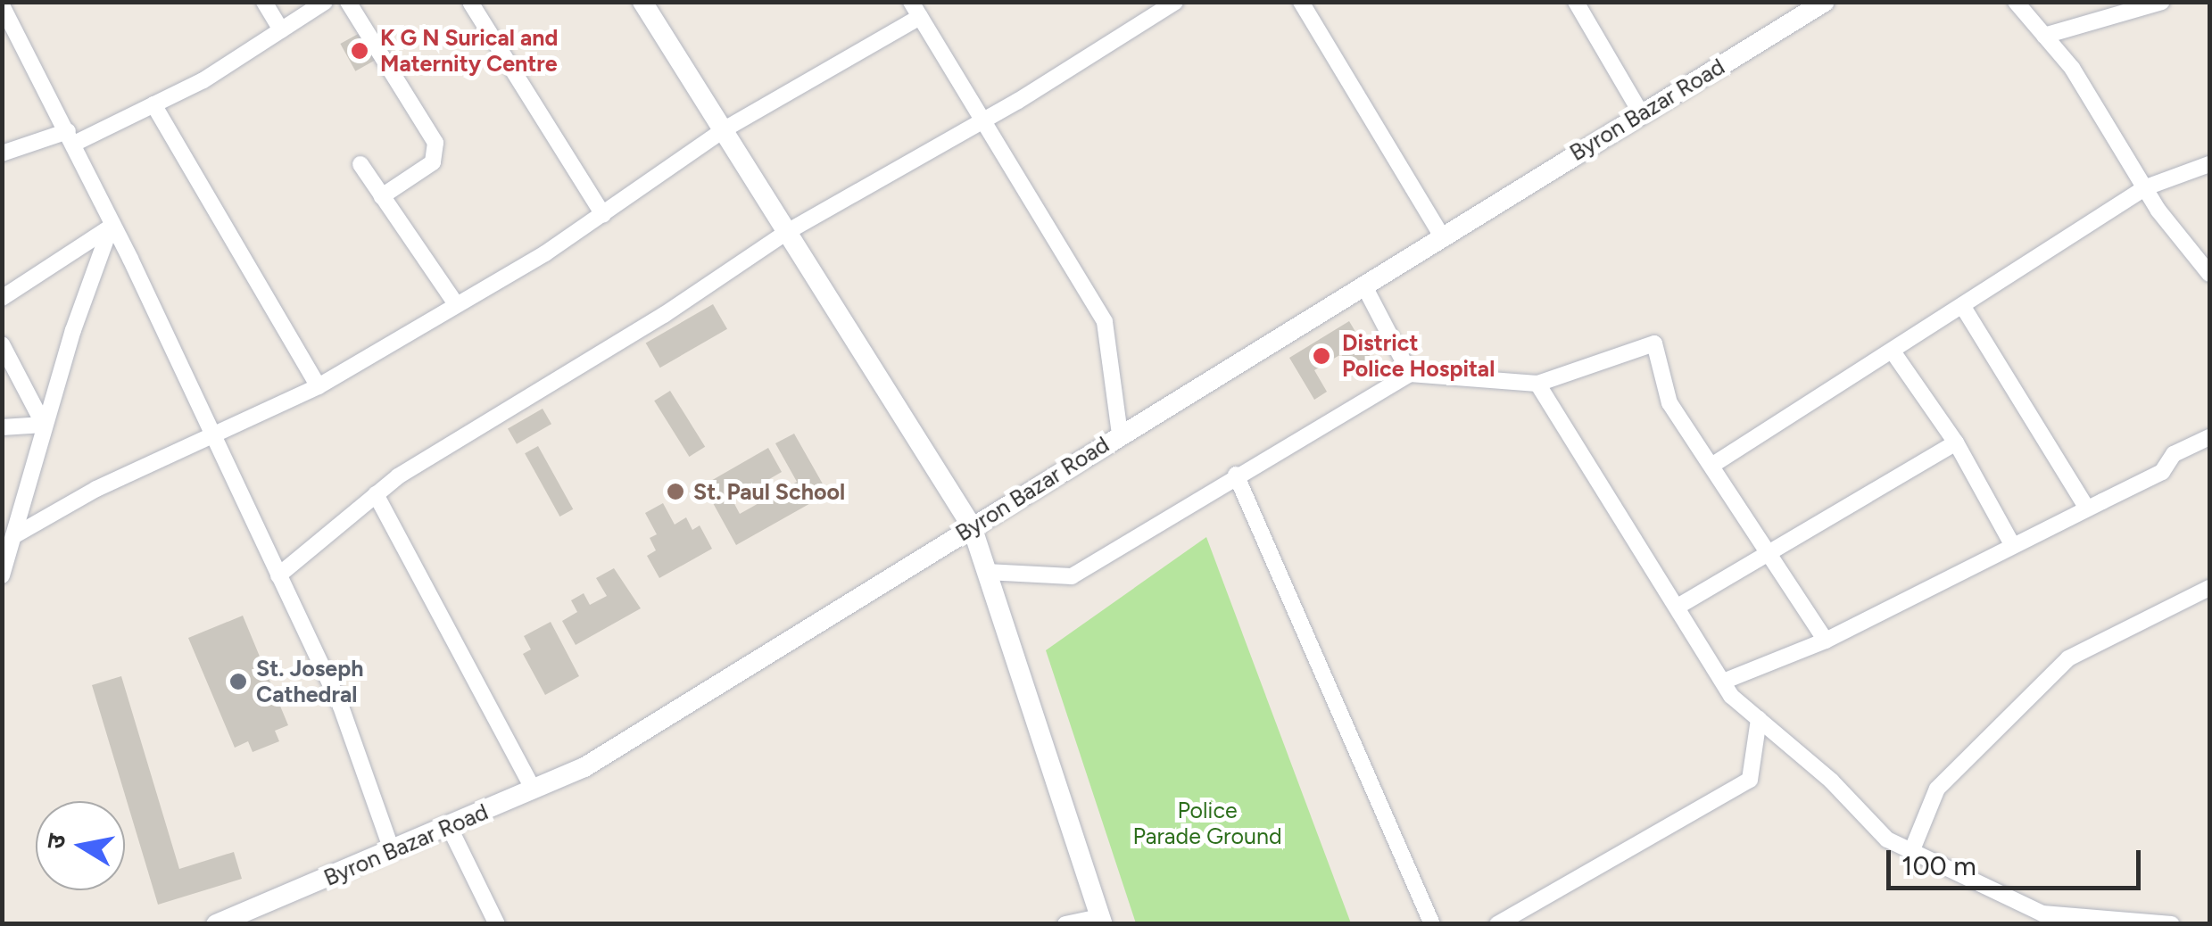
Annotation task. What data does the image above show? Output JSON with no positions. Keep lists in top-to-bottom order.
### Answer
{
  "streets": {
    "street": ["Byron Bazar Road"]
  },
  "parks": ["Police Parade Ground"],
  "places": [
    "K G N Surical and Maternity Centre",
    "District Police Hospital",
    "St. Paul School",
    "St. Joseph Cathedral"
  ],
  "scale_bar": "100 m",
  "north": "left"
}
